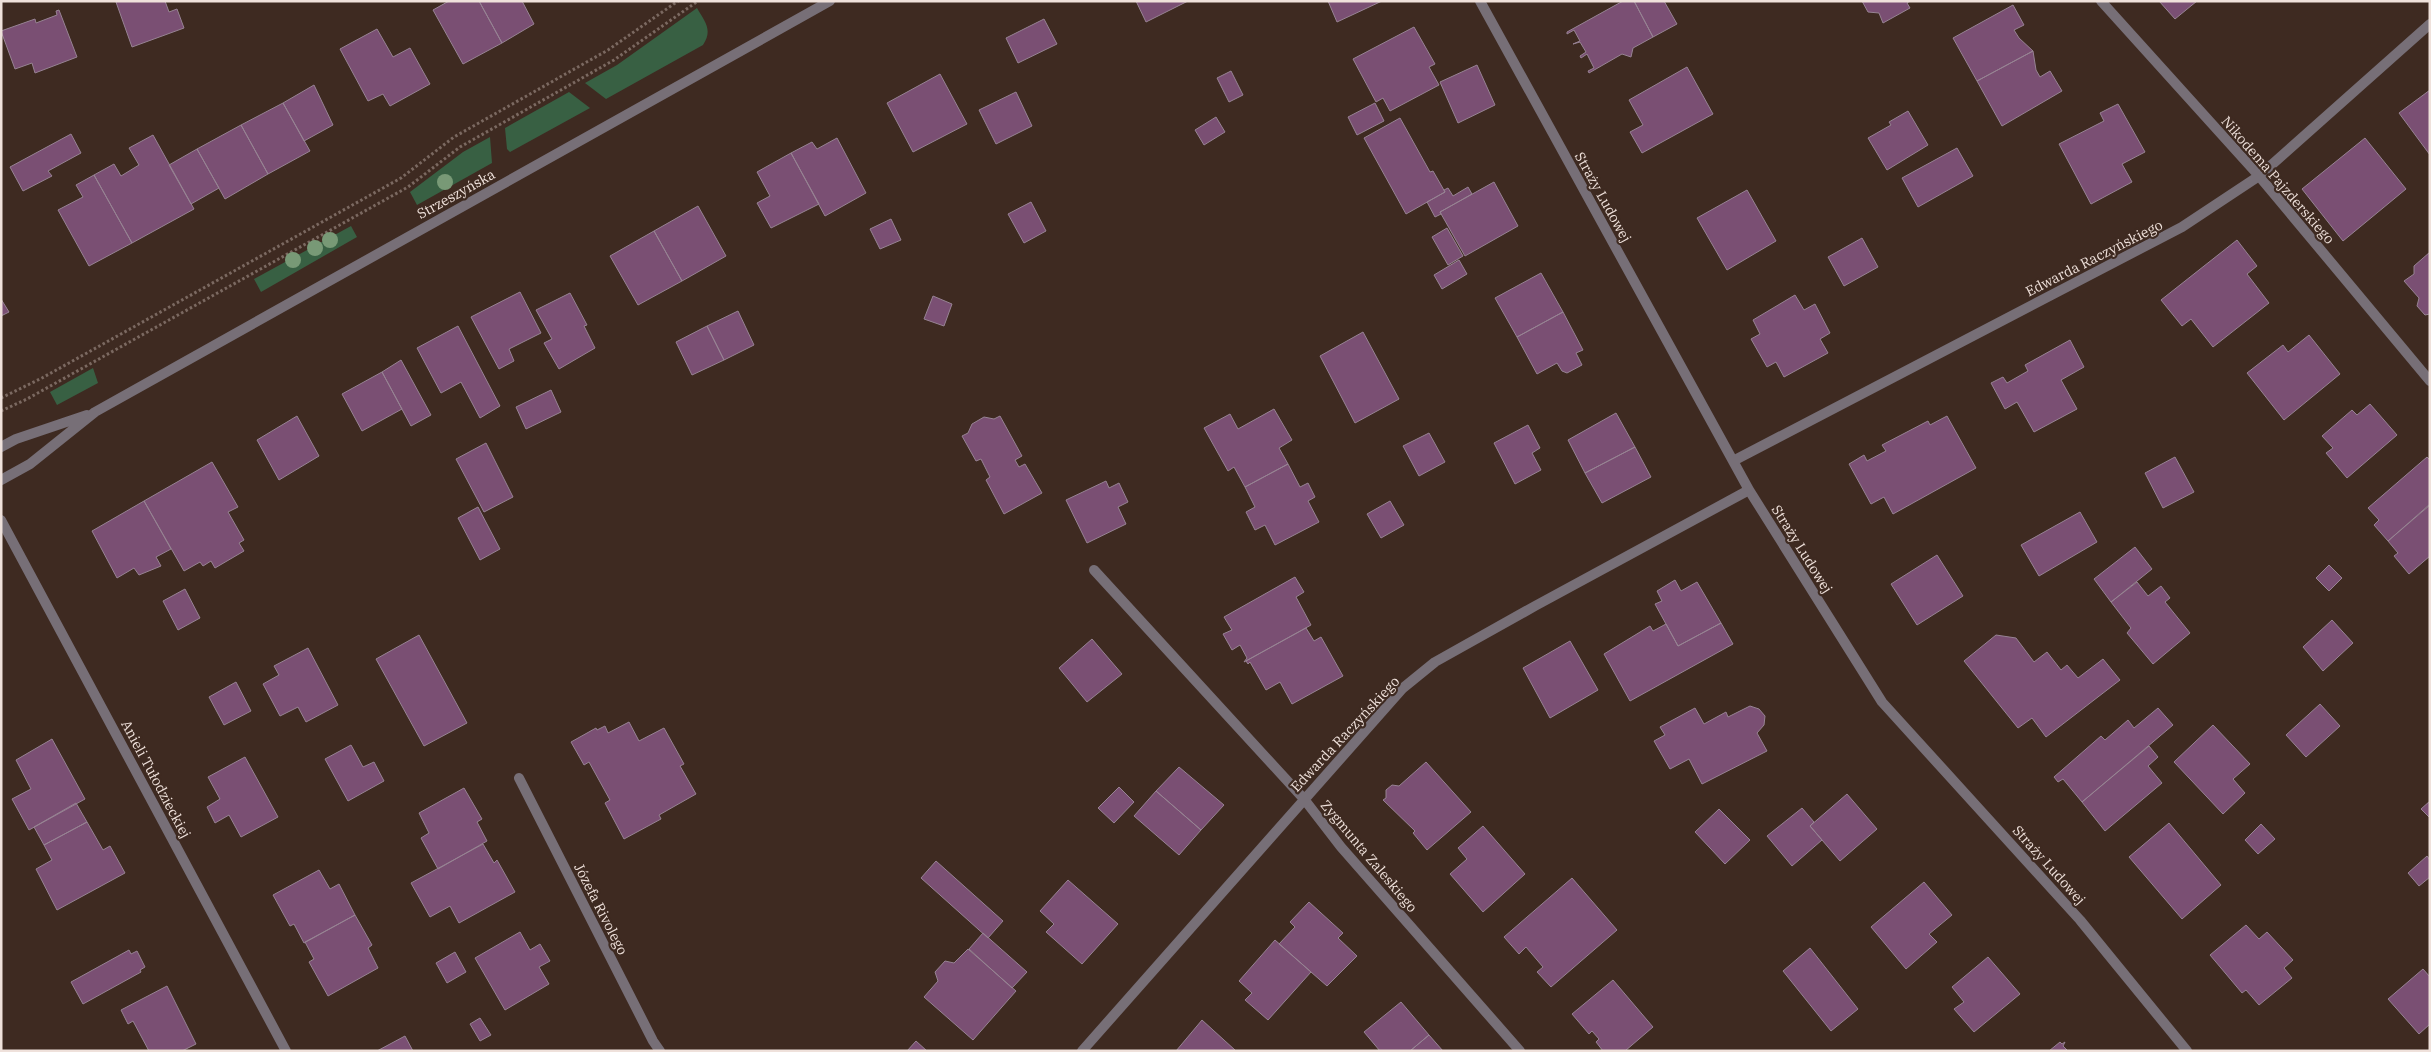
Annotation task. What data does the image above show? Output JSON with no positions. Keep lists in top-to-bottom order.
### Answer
{
  "streets": {
    "street": [
      "Nikodema Pajzderskiego",
      "Strzeszyńska",
      "Straży Ludowej",
      "Edwarda Raczyńskiego",
      "Anieli Tułodzieckiej",
      "Zygmunta Zaleskiego",
      "Józefa Rivolego"
    ]
  },
  "crossings": [
    ["Nikodema Pajzderskiego", "Edwarda Raczyńskiego"],
    ["Straży Ludowej", "Edwarda Raczyńskiego"],
    ["Edwarda Raczyńskiego", "Zygmunta Zaleskiego"]
  ]
}
